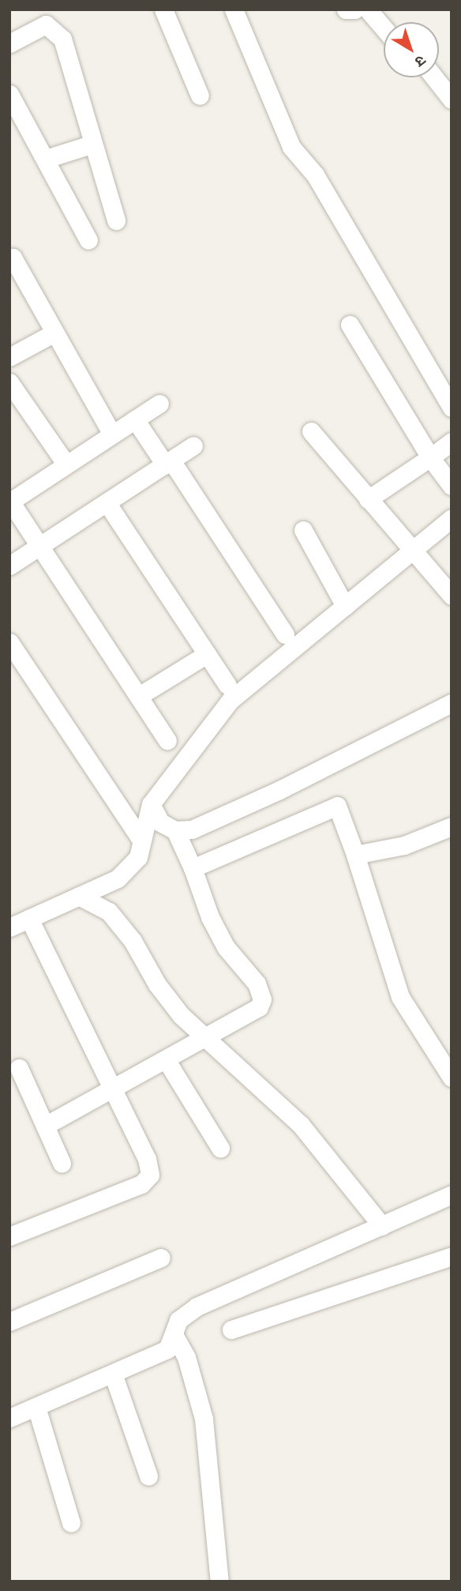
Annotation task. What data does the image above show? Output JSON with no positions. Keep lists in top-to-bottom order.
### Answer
{
  "north": "bottom right"
}
